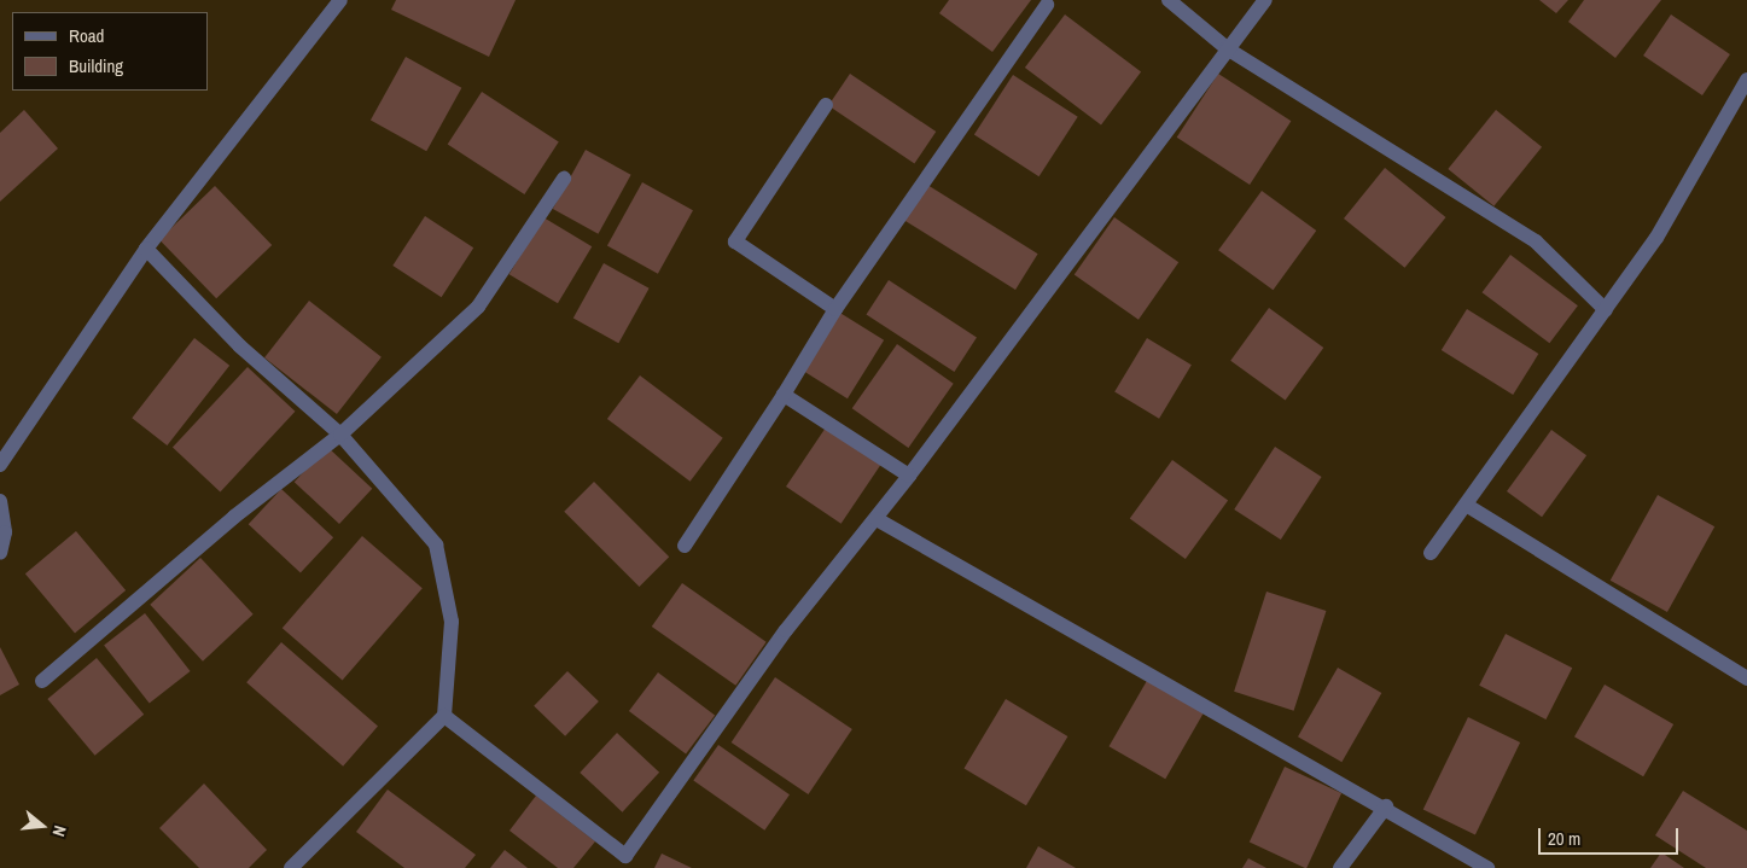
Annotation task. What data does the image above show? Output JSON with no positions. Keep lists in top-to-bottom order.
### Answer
{
  "legend": ["Road", "Building"],
  "scale_bar": "20 m",
  "north": "right"
}
